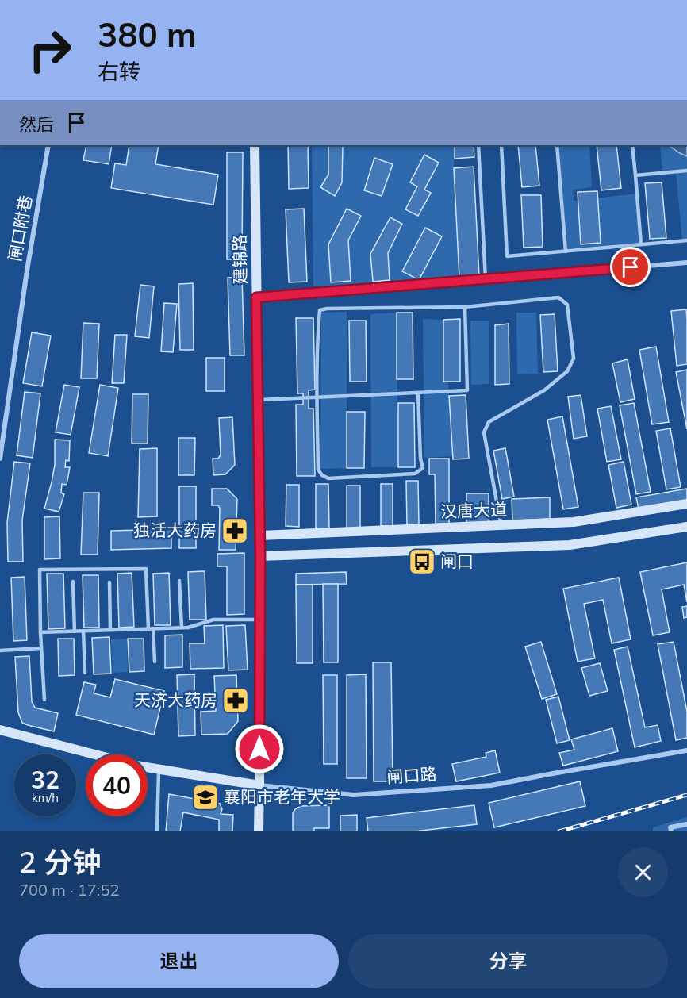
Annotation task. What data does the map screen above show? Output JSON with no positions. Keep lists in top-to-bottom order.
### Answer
{
  "streets": {
    "street": [
      "闸口附巷",
      "建锦路",
      "汉唐大道",
      "闸口路"
    ]
  },
  "crossings": [
    ["建锦路", "汉唐大道"],
    ["建锦路", "闸口路"]
  ],
  "places": {
    "pharmacy": ["独活大药房", "天济大药房"],
    "bus stop": ["闸口"],
    "school or university": ["襄阳市老年大学"]
  },
  "page": {
    "turn": ["380 m", "右转"],
    "then": "然后",
    "speed": "32 km/h",
    "limit": "40",
    "heading": ["2 分钟", "700 m · 17:52"],
    "buttons": ["退出", "分享"]
  }
}
